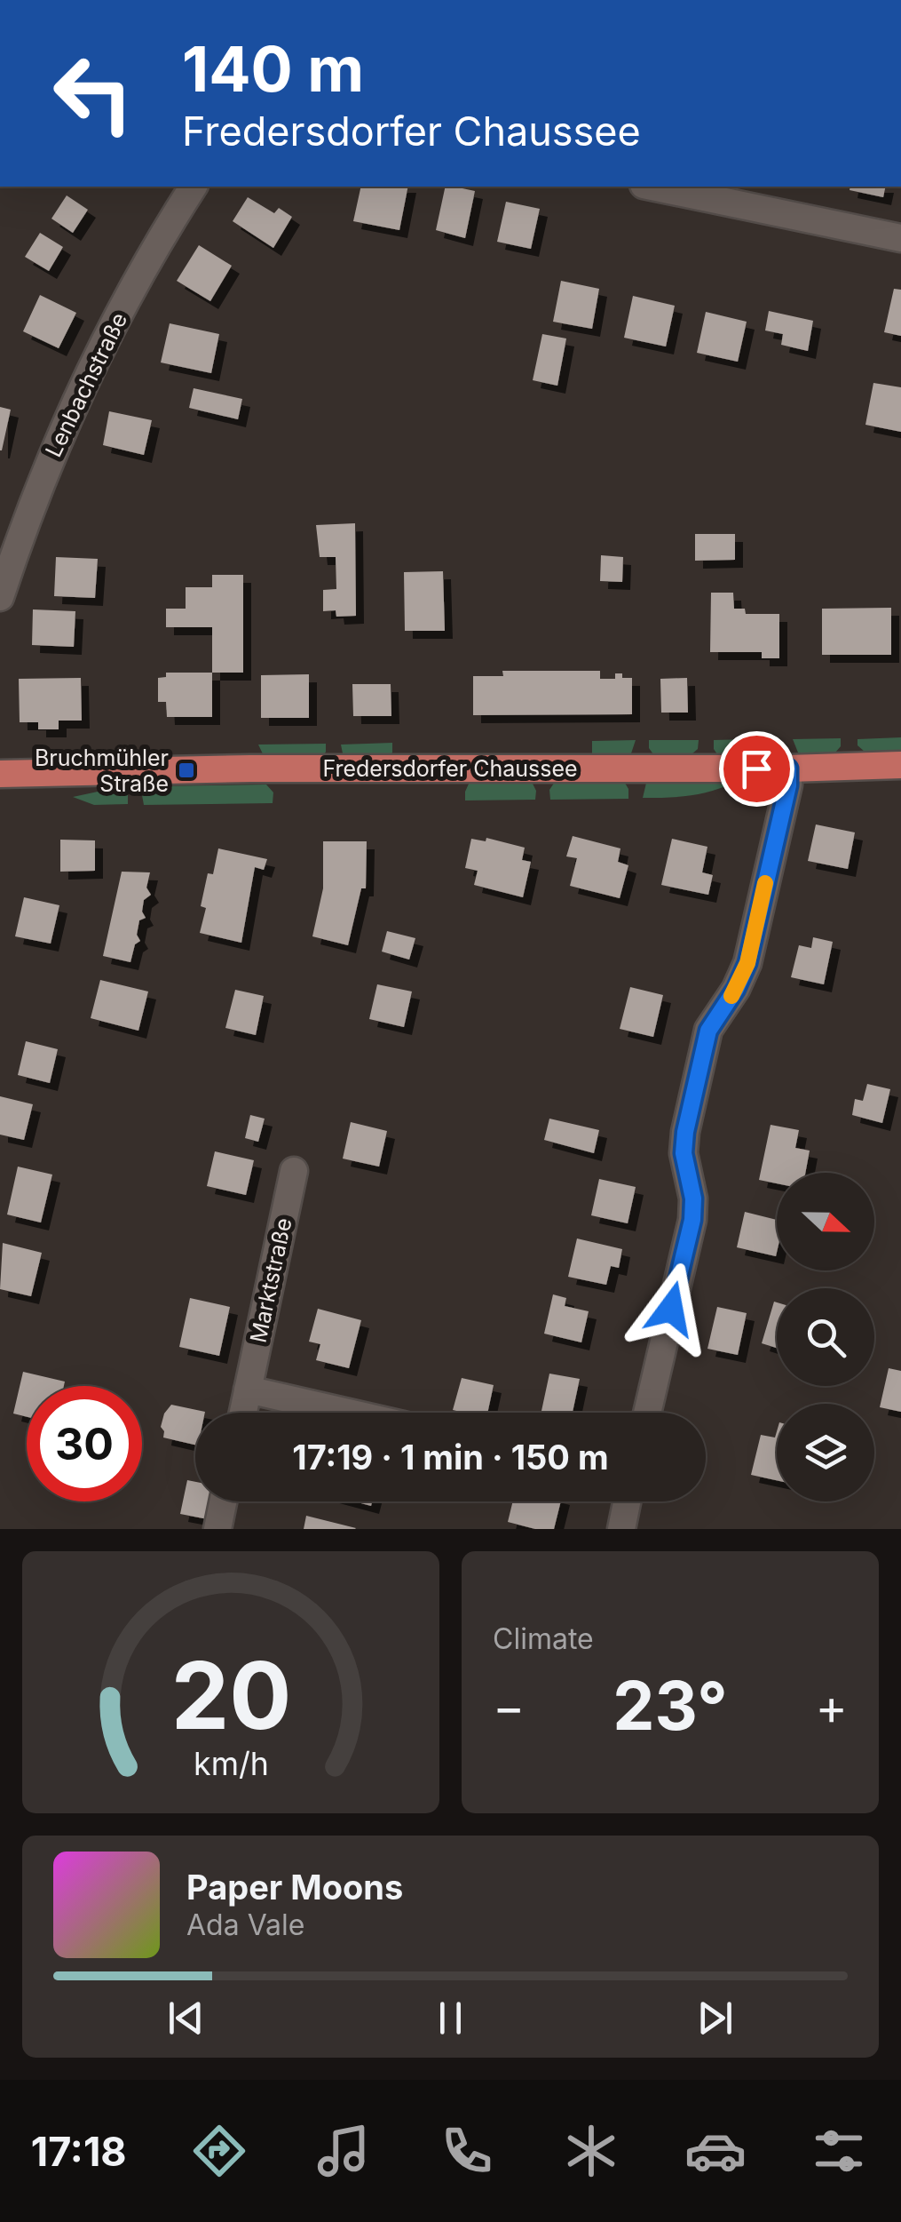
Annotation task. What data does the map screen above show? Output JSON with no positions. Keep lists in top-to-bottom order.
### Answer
{
  "streets": {
    "main road": ["Fredersdorfer Chaussee"],
    "street": ["Lenbachstraße", "Marktstraße"]
  },
  "places": {
    "transit": ["Bruchmühler Straße"]
  },
  "north": "right",
  "page": {
    "turn": ["140 m", "Fredersdorfer Chaussee"],
    "limit": "30",
    "trip": "17:19 · 1 min · 150 m",
    "tile": "Climate",
    "heat": ["−", "23°", "+"],
    "song": ["Paper Moons", "Ada Vale"],
    "tabs": "17:18",
    "gauge": ["20", "km/h"]
  }
}
